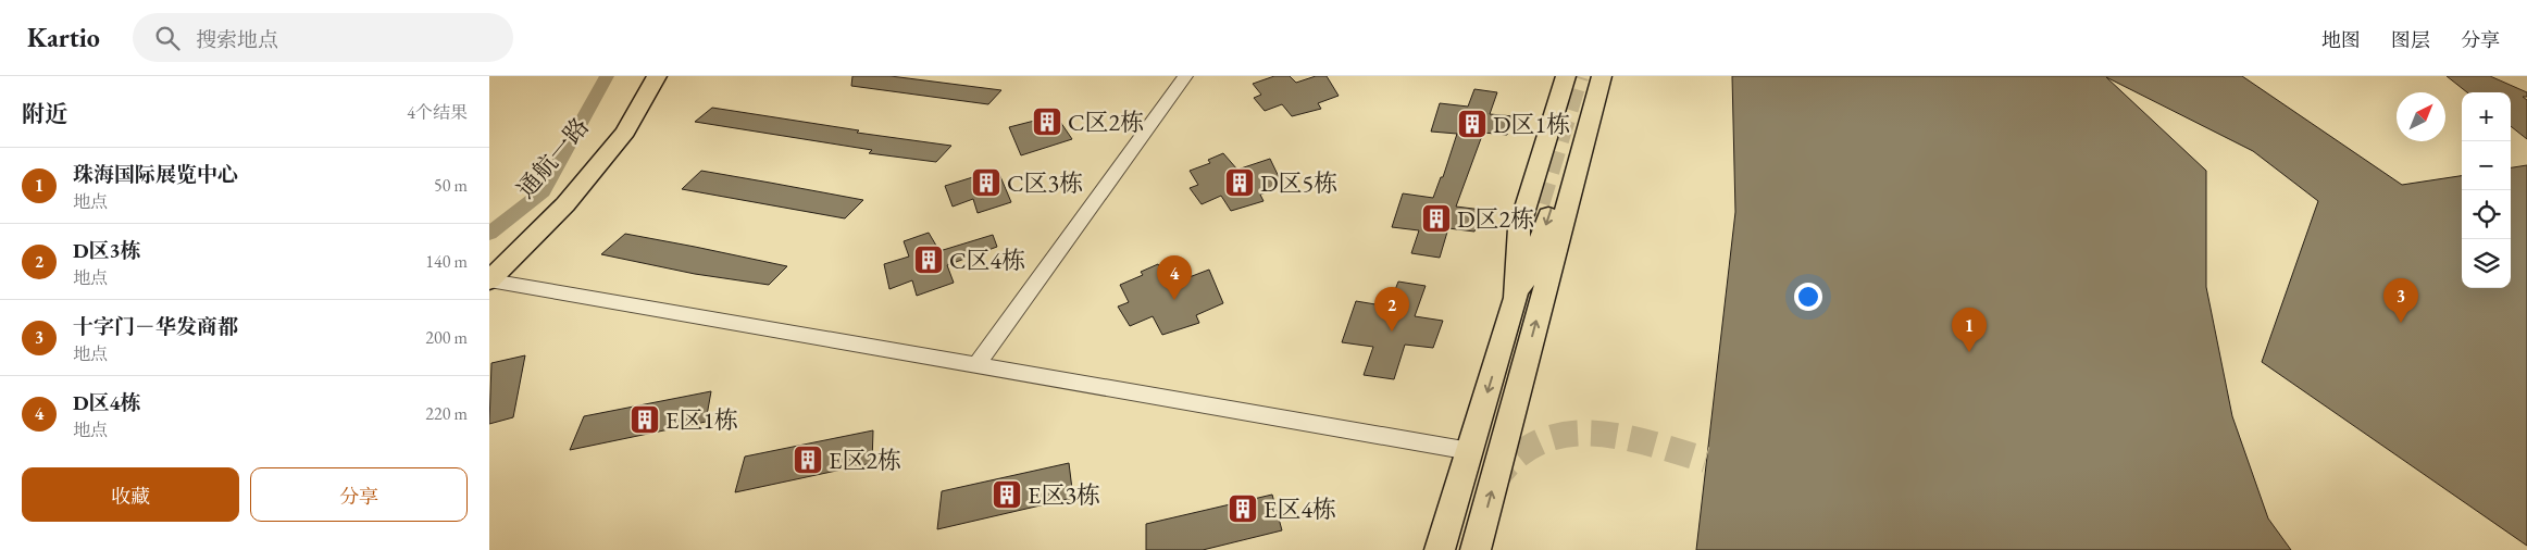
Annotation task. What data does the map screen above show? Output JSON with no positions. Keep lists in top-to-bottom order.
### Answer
{
  "streets": {
    "main road": ["通航一路"]
  },
  "places": {
    "building": [
      "C区2栋",
      "D区1栋",
      "C区3栋",
      "D区5栋",
      "D区2栋",
      "C区4栋",
      "E区1栋",
      "E区2栋",
      "E区3栋",
      "E区4栋"
    ]
  },
  "north": "top right",
  "page": {
    "header": "Kartio",
    "search": "搜索地点",
    "nav": ["地图", "图层", "分享"],
    "heading": ["附近", "4个结果"],
    "map_buttons": ["+", "−"],
    "list": [
      {
        "mark": "1",
        "name": "珠海国际展览中心",
        "note": "地点",
        "value": "50 m"
      },
      {
        "mark": "2",
        "name": "D区3栋",
        "note": "地点",
        "value": "140 m"
      },
      {
        "mark": "3",
        "name": "十字门－华发商都",
        "note": "地点",
        "value": "200 m"
      },
      {
        "mark": "4",
        "name": "D区4栋",
        "note": "地点",
        "value": "220 m"
      }
    ],
    "pins": [
      "4",
      "3",
      "2",
      "1"
    ],
    "buttons": ["收藏", "分享"]
  }
}
